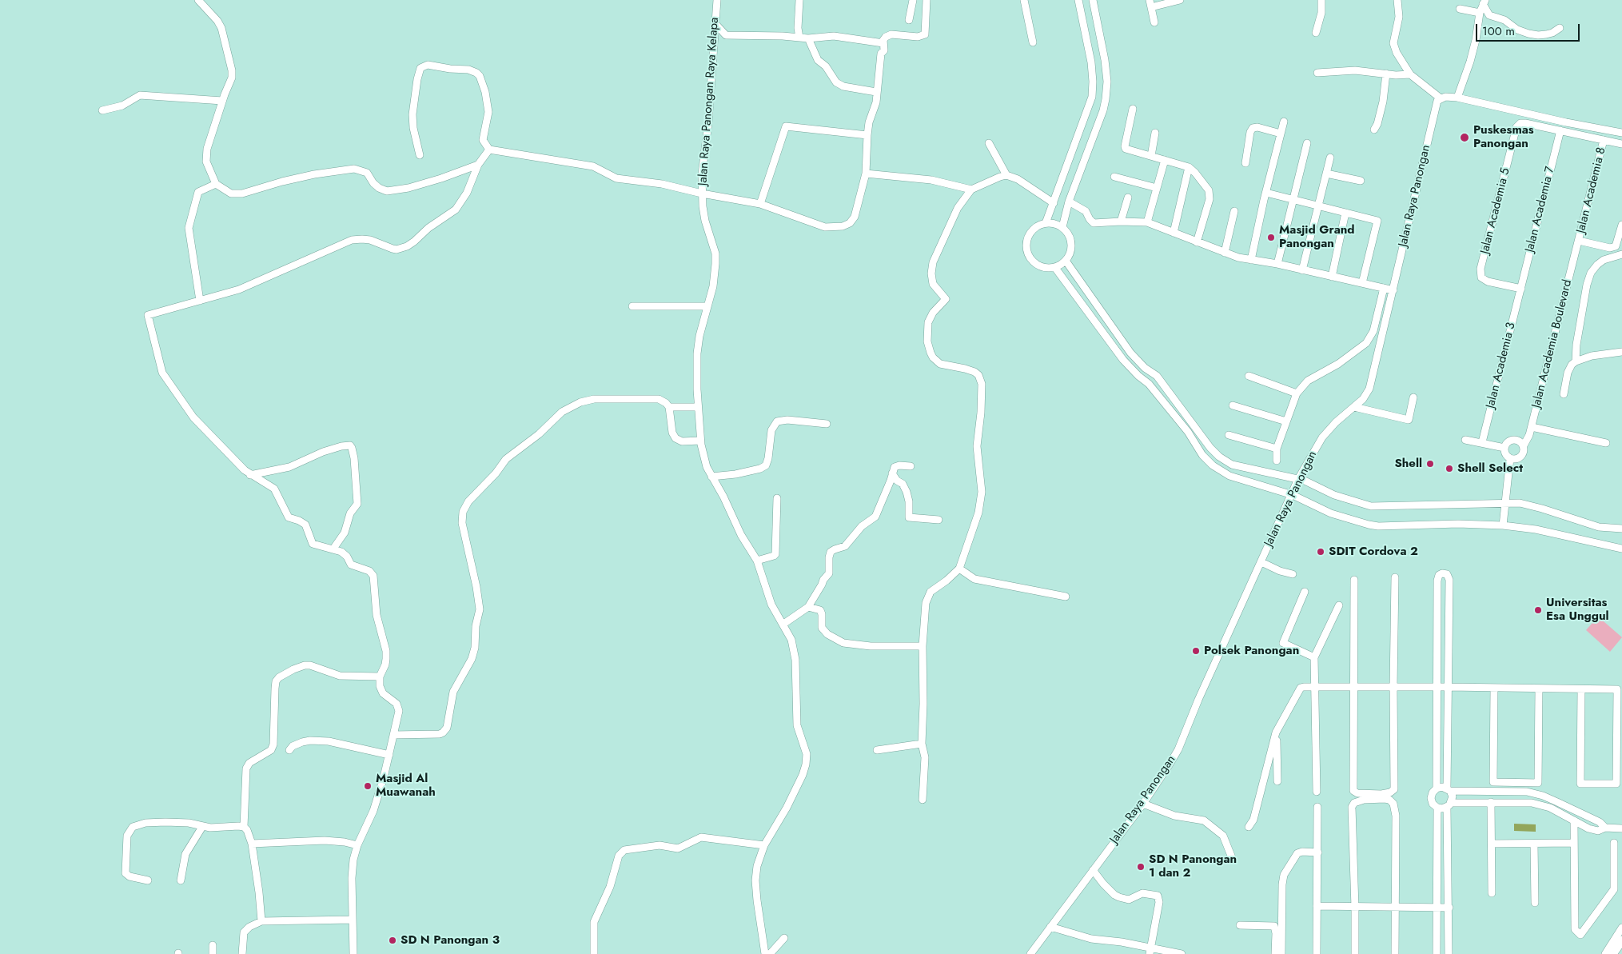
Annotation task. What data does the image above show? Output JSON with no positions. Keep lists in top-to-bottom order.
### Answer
{
  "streets": {
    "street": [
      "Jalan Raya Panongan Raya Kelapa",
      "Jalan Academia 8",
      "Jalan Raya Panongan",
      "Jalan Academia 7",
      "Jalan Academia 5",
      "Jalan Academia Boulevard",
      "Jalan Academia 3"
    ]
  },
  "crossings": [
    ["Jalan Academia 8", "Jalan Academia Boulevard"],
    ["Jalan Academia 7", "Jalan Academia 5"],
    ["Jalan Academia 7", "Jalan Academia 3"],
    ["Jalan Academia 5", "Jalan Academia 3"]
  ],
  "places": [
    "Puskesmas Panongan",
    "Masjid Grand Panongan",
    "Shell",
    "Shell Select",
    "SDIT Cordova 2",
    "Universitas Esa Unggul",
    "Polsek Panongan",
    "Masjid Al Muawanah",
    "SD N Panongan 1 dan 2",
    "SD N Panongan 3"
  ],
  "scale_bar": "100 m"
}
